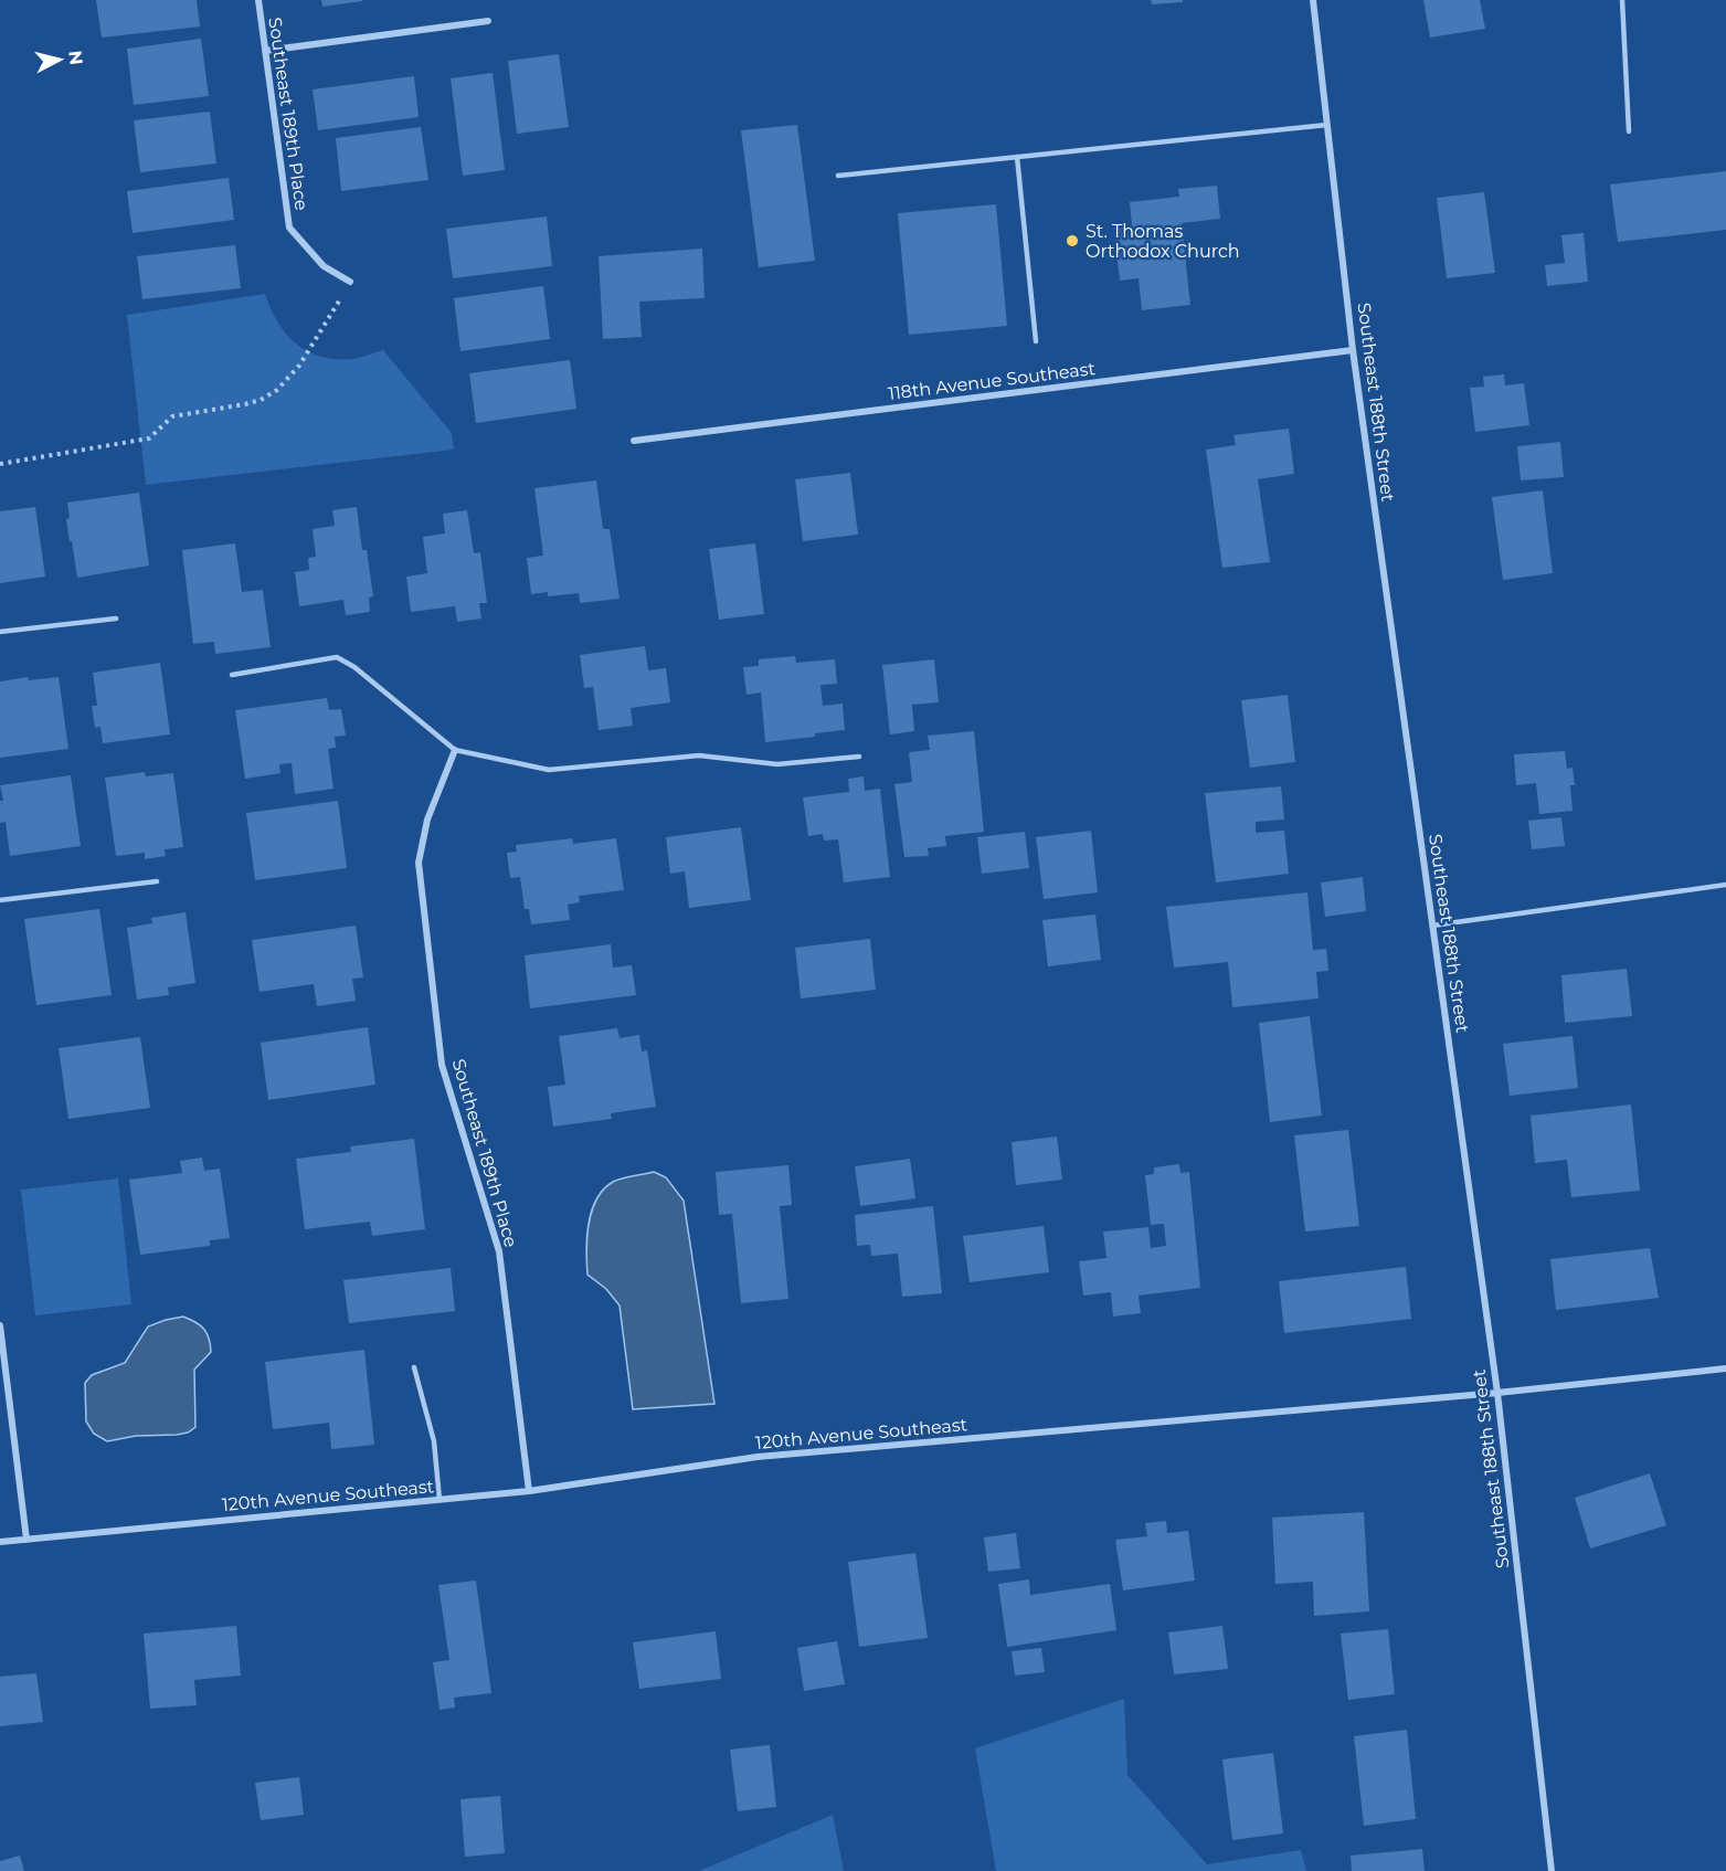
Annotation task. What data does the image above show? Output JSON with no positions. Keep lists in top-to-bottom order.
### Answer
{
  "streets": {
    "street": [
      "Southeast 189th Place",
      "118th Avenue Southeast",
      "Southeast 188th Street",
      "120th Avenue Southeast"
    ]
  },
  "crossings": [
    ["Southeast 189th Place", "120th Avenue Southeast"],
    ["118th Avenue Southeast", "Southeast 188th Street"],
    ["Southeast 188th Street", "120th Avenue Southeast"]
  ],
  "places": ["St. Thomas Orthodox Church"],
  "north": "right"
}
